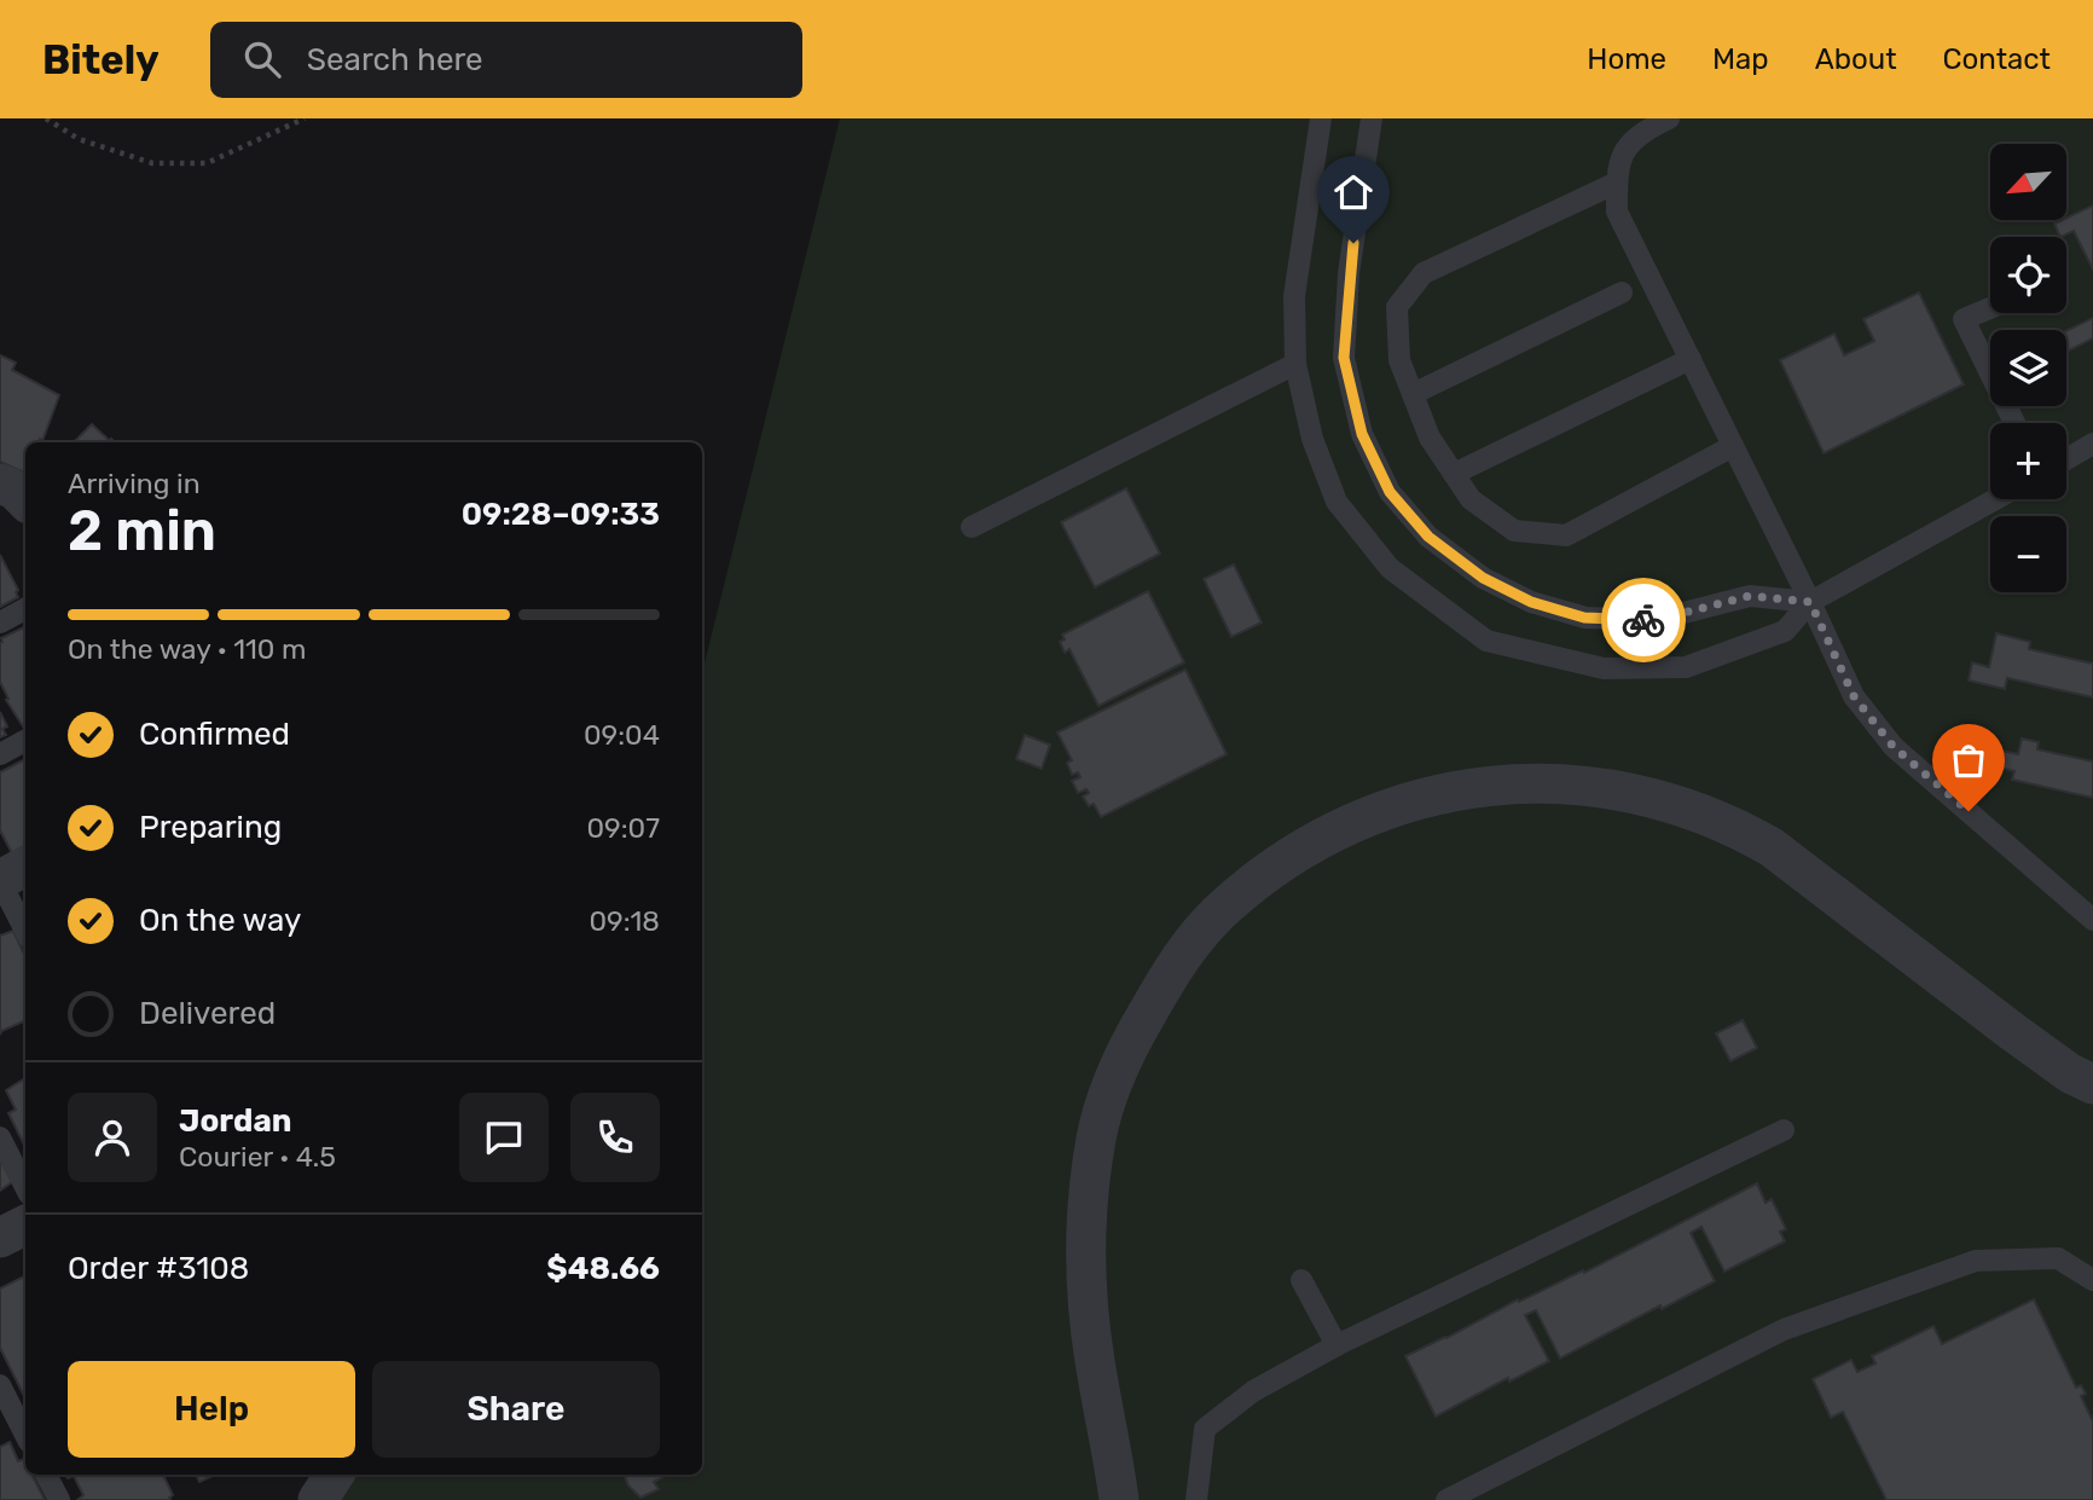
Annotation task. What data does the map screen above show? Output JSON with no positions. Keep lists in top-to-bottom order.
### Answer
{
  "north": "bottom left",
  "page": {
    "header": "Bitely",
    "search": "Search here",
    "nav": [
      "Home",
      "Map",
      "About",
      "Contact"
    ],
    "map_buttons": ["+", "−"],
    "heading": ["2 min", "Arriving in", "09:28–09:33"],
    "panel": [
      "Jordan",
      "Courier · 4.5",
      "Order #3108",
      "$48.66"
    ],
    "bar": "On the way · 110 m",
    "list": [
      ["Confirmed", "09:04"],
      ["Preparing", "09:07"],
      ["On the way", "09:18"],
      "Delivered"
    ],
    "buttons": ["Help", "Share"]
  }
}
